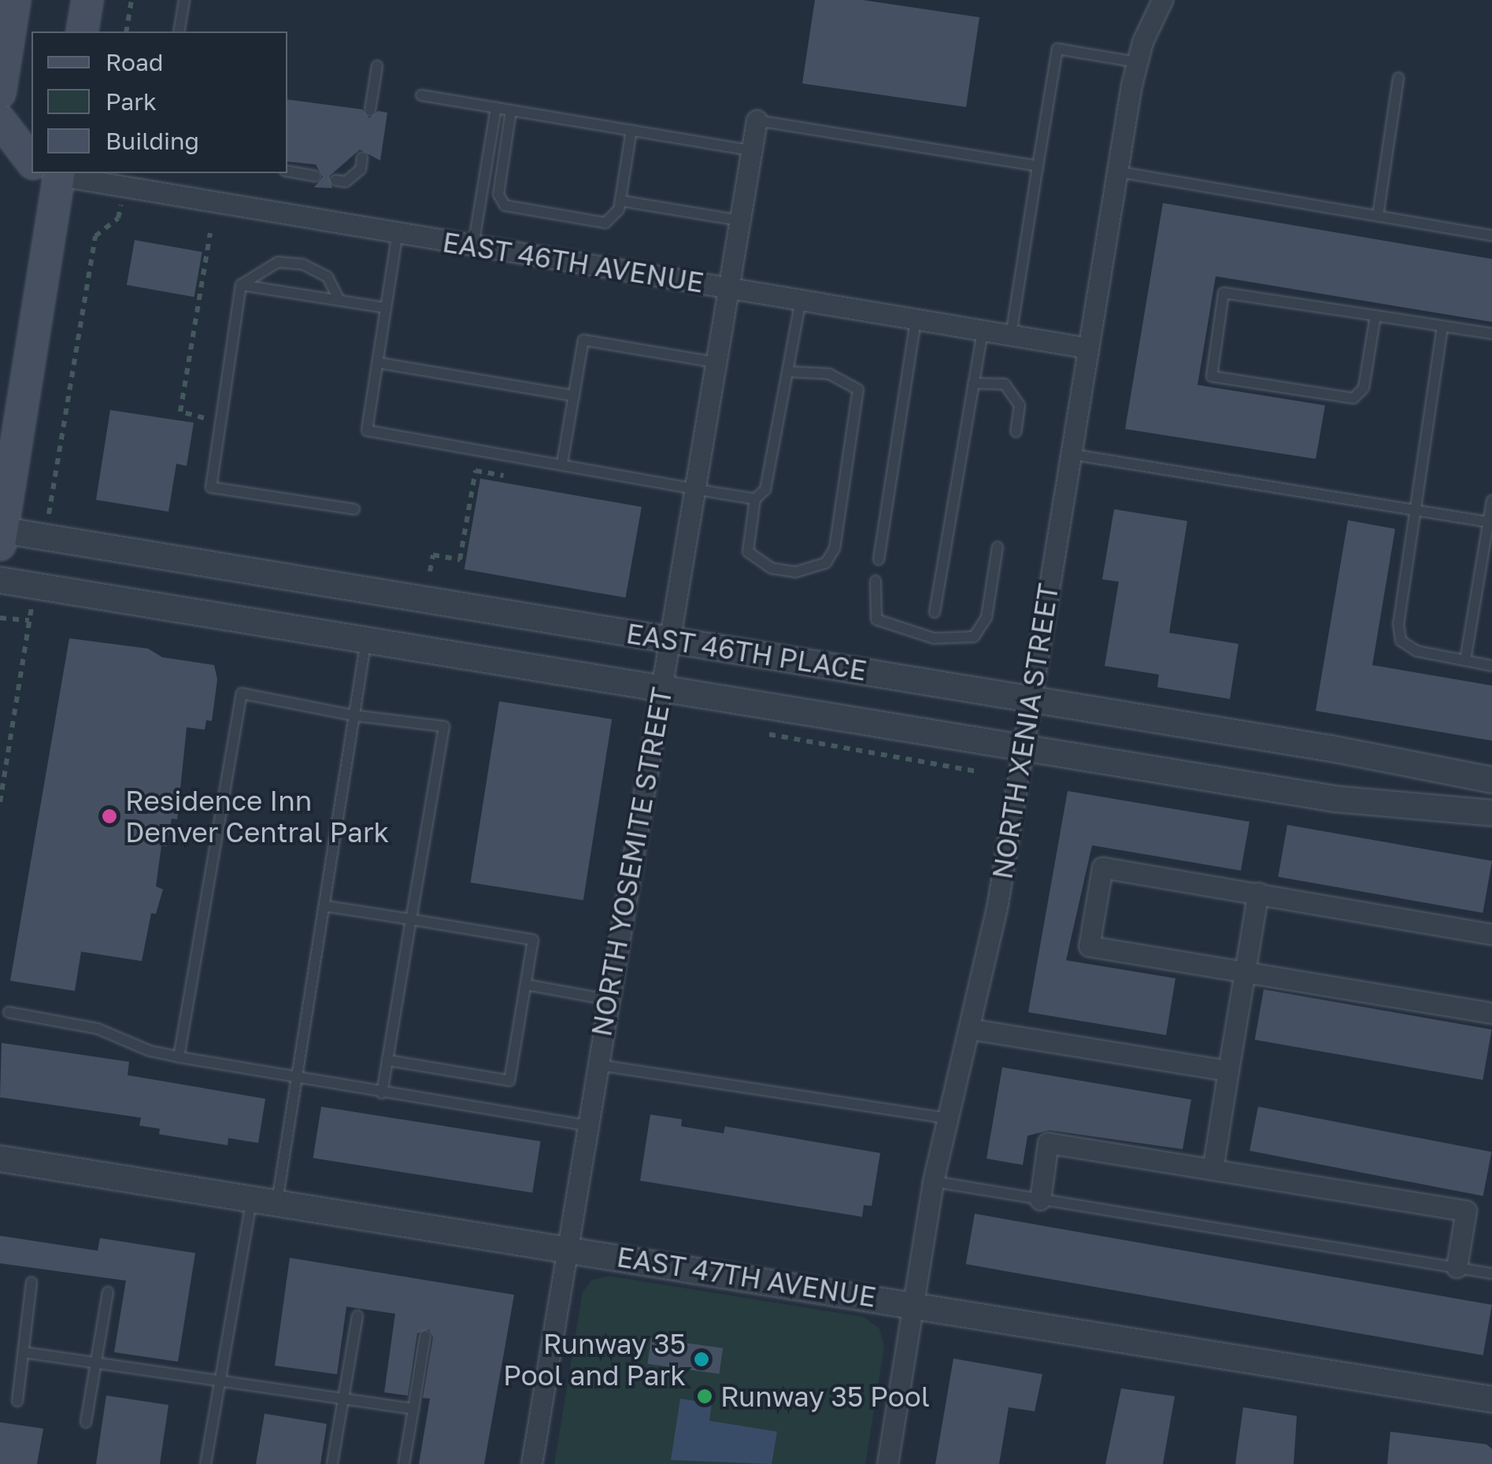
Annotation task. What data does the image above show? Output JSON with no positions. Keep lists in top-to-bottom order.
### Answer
{
  "streets": {
    "street": [
      "EAST 46TH AVENUE",
      "EAST 46TH PLACE",
      "NORTH XENIA STREET",
      "NORTH YOSEMITE STREET",
      "EAST 47TH AVENUE"
    ]
  },
  "crossings": [
    ["EAST 46TH AVENUE", "NORTH XENIA STREET"],
    ["EAST 46TH AVENUE", "NORTH YOSEMITE STREET"],
    ["EAST 46TH PLACE", "NORTH XENIA STREET"],
    ["EAST 46TH PLACE", "NORTH YOSEMITE STREET"],
    ["NORTH XENIA STREET", "EAST 47TH AVENUE"],
    ["NORTH YOSEMITE STREET", "EAST 47TH AVENUE"]
  ],
  "places": ["Residence Inn Denver Central Park", "Runway 35 Pool and Park", "Runway 35 Pool"],
  "legend": ["Road", "Park", "Building"]
}
